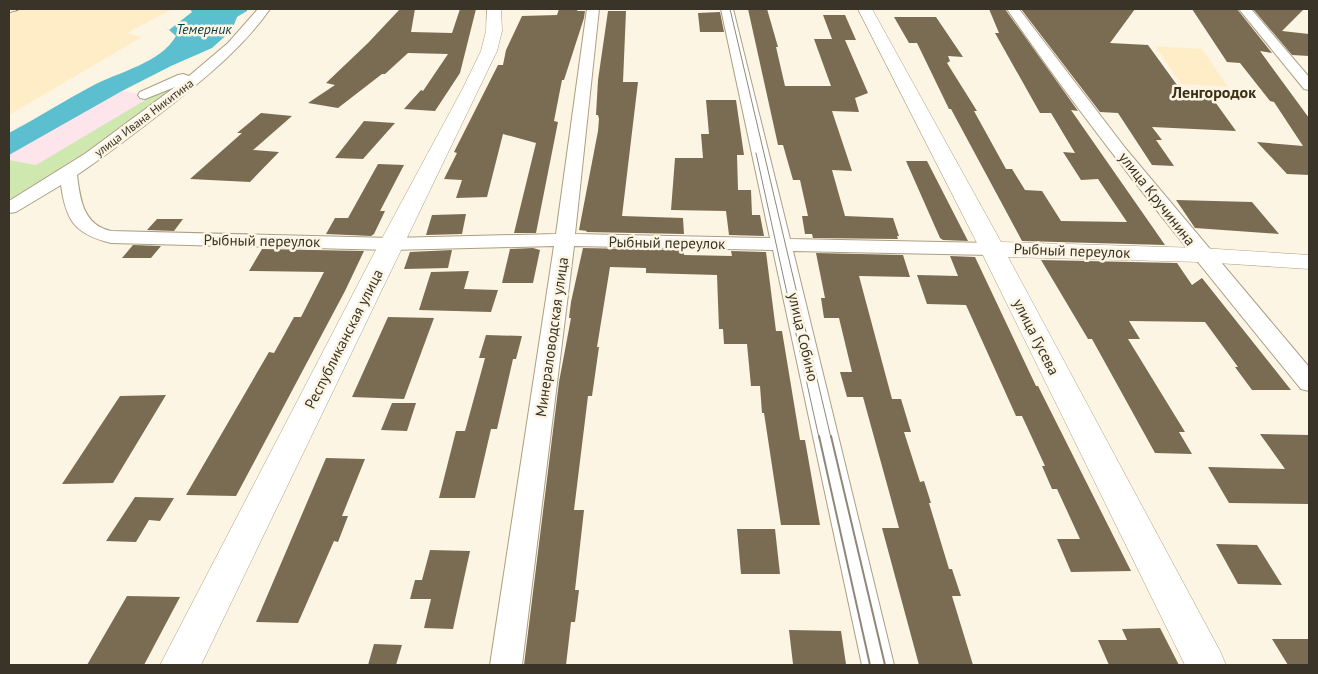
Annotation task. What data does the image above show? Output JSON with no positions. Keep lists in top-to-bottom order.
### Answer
{
  "streets": {
    "street": [
      "улица Ивана Никитина",
      "улица Кручинина",
      "Рыбный переулок",
      "Минераловодская улица",
      "улица Собино",
      "улица Гусева",
      "Республиканская улица"
    ]
  },
  "crossings": [
    ["улица Ивана Никитина", "Рыбный переулок"],
    ["улица Кручинина", "Рыбный переулок"],
    ["Рыбный переулок", "Минераловодская улица"],
    ["Рыбный переулок", "улица Собино"],
    ["Рыбный переулок", "улица Гусева"],
    ["Рыбный переулок", "Республиканская улица"]
  ],
  "districts": ["Ленгородок"],
  "water": ["Темерник"]
}
